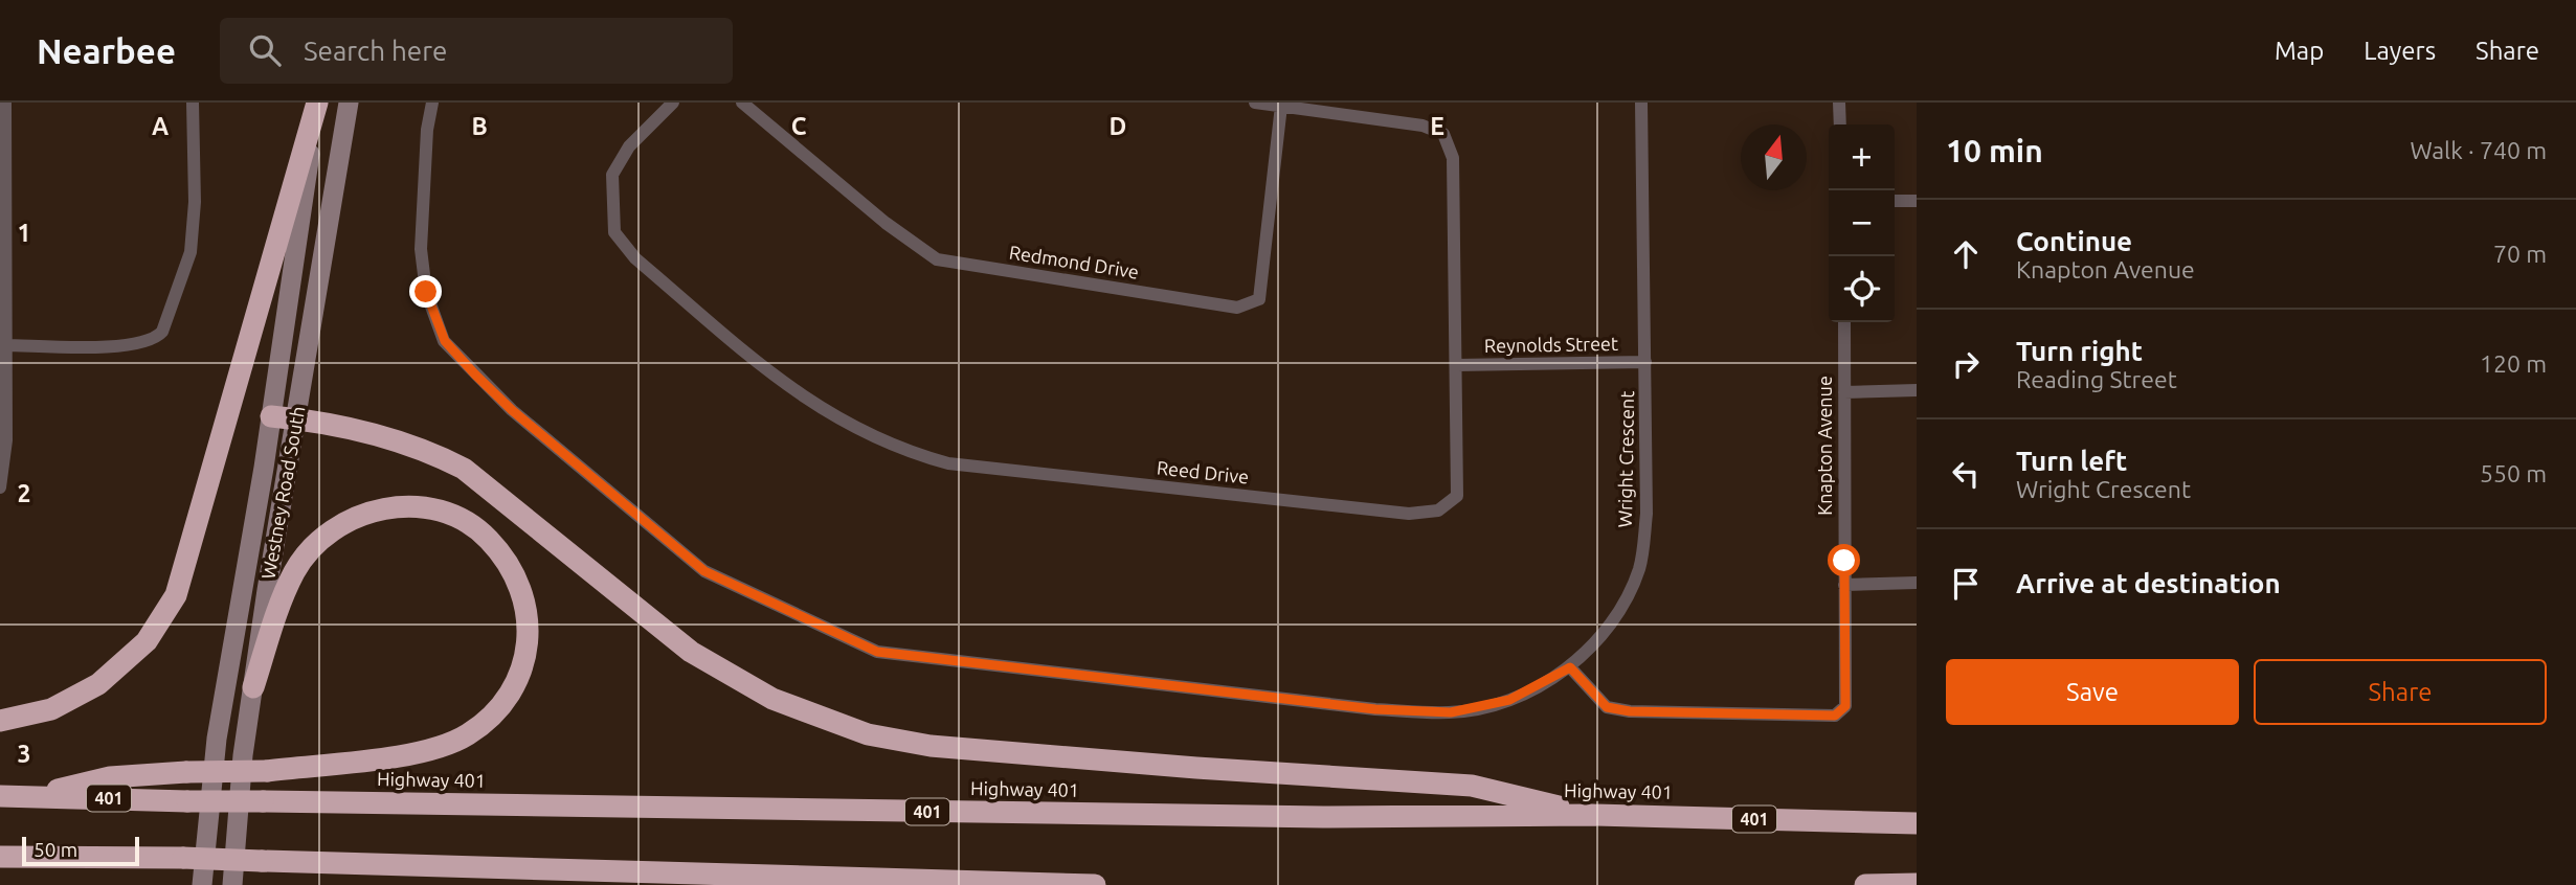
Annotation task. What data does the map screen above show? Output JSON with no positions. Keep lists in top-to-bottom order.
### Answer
{
  "streets": {
    "highway": ["Highway 401", "401"],
    "main road": ["Westney Road South"],
    "street": [
      "Redmond Drive",
      "Reynolds Street",
      "Knapton Avenue",
      "Wright Crescent",
      "Reed Drive"
    ]
  },
  "crossings": [
    ["Redmond Drive", "Reed Drive"],
    ["Reynolds Street", "Wright Crescent"],
    ["Reynolds Street", "Reed Drive"],
    ["Knapton Avenue", "Wright Crescent"]
  ],
  "scale_bar": "50 m",
  "north": "top",
  "page": {
    "header": "Nearbee",
    "search": "Search here",
    "nav": ["Map", "Layers", "Share"],
    "heading": ["10 min", "Walk · 740 m"],
    "map_buttons": ["+", "−"],
    "list": [
      ["Continue", "Knapton Avenue", "70 m"],
      ["Turn right", "Reading Street", "120 m"],
      ["Turn left", "Wright Crescent", "550 m"],
      "Arrive at destination"
    ],
    "buttons": ["Save", "Share"],
    "scale": "50 m"
  },
  "grid": {
    "columns": [
      "A",
      "B",
      "C",
      "D",
      "E"
    ],
    "rows": ["1", "2", "3"]
  }
}
